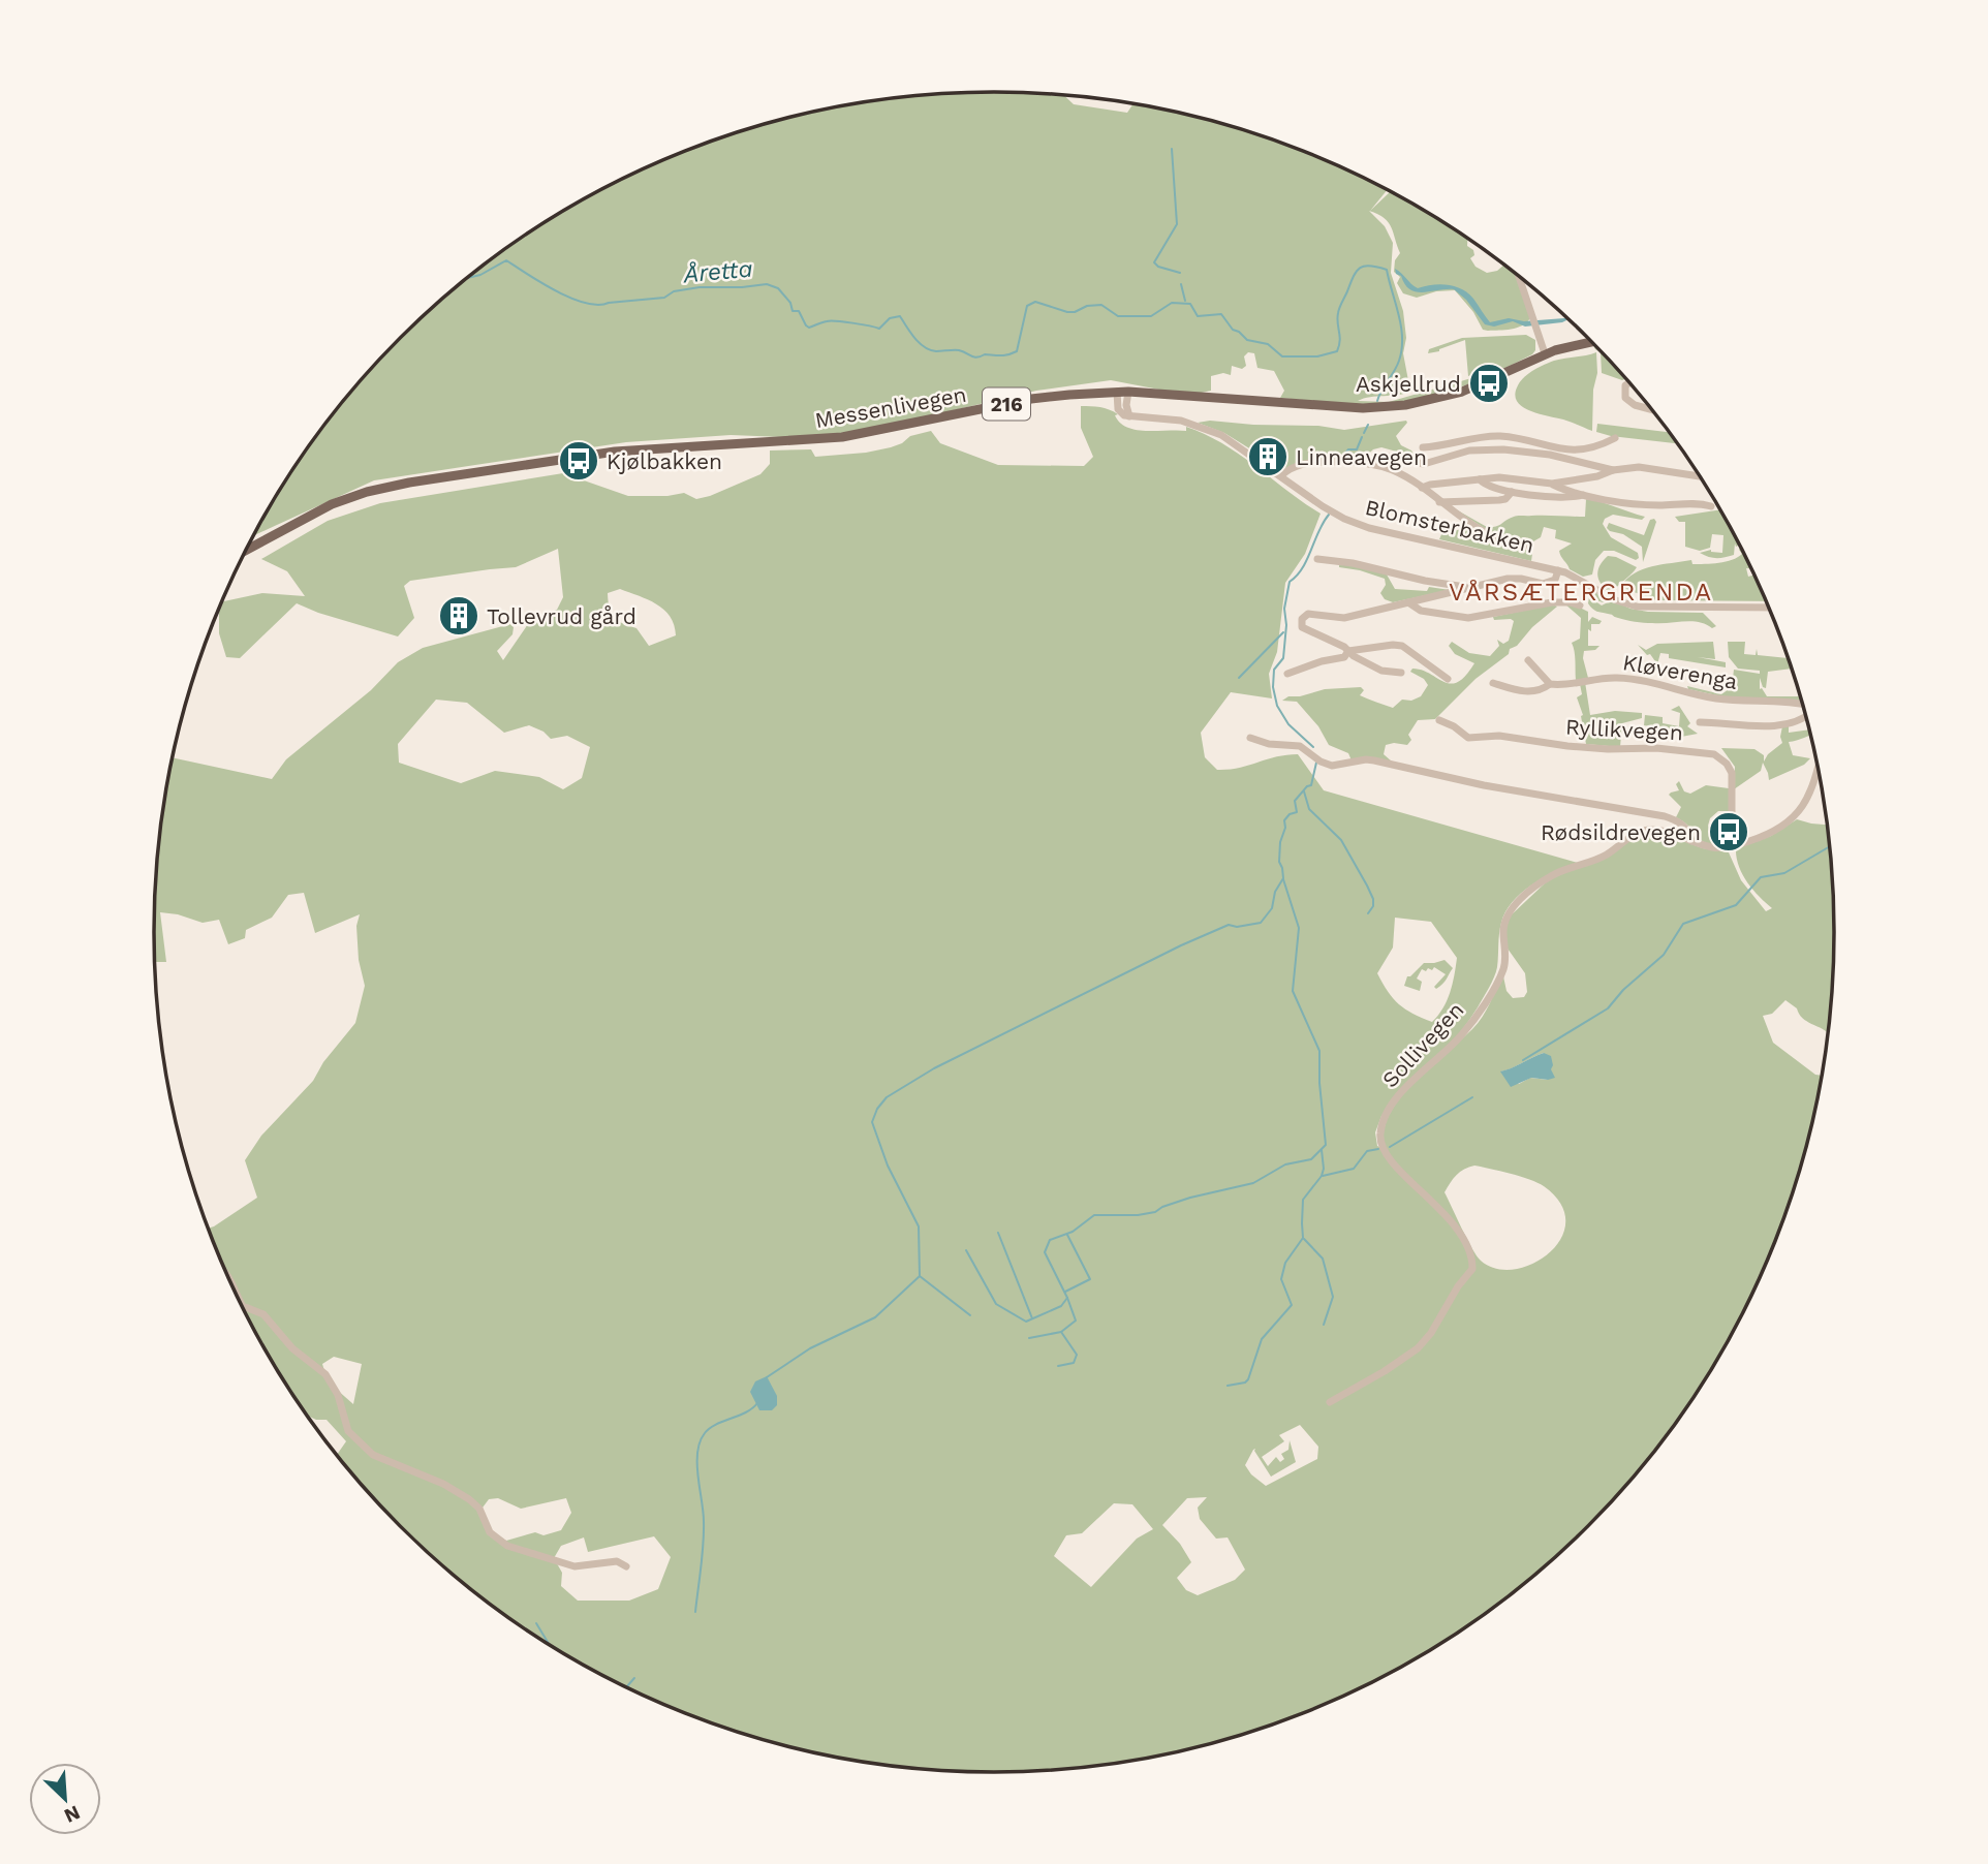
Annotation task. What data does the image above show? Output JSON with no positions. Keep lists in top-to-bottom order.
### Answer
{
  "streets": {
    "main road": ["216", "Messenlivegen"],
    "street": [
      "Blomsterbakken",
      "Kløverenga",
      "Ryllikvegen",
      "Sollivegen"
    ]
  },
  "districts": ["VÅRSÆTERGRENDA"],
  "water": ["Åretta"],
  "places": {
    "bus stop": ["Askjellrud", "Kjølbakken", "Rødsildrevegen"],
    "building": ["Linneavegen", "Tollevrud gård"]
  },
  "north": "bottom right"
}
